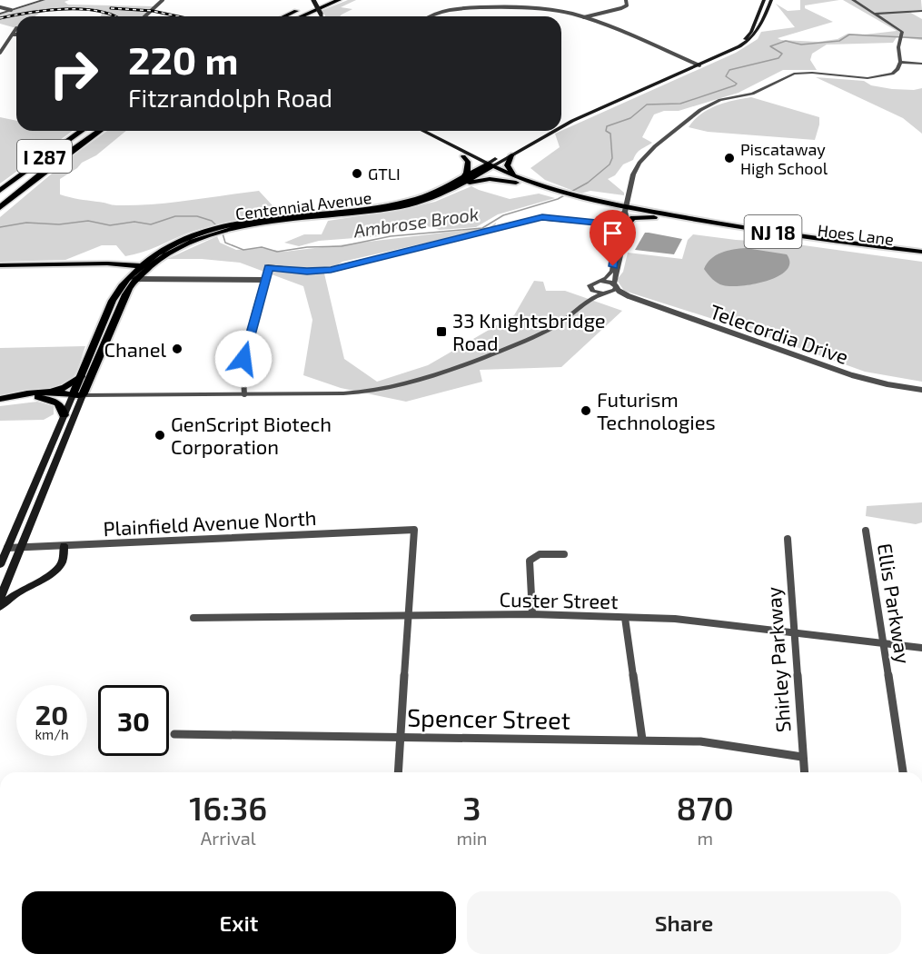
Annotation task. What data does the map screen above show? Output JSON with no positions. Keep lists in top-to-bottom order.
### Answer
{
  "streets": {
    "highway": [
      "I 287",
      "Centennial Avenue",
      "NJ 18",
      "Hoes Lane"
    ],
    "street": [
      "Telecordia Drive",
      "Plainfield Avenue North",
      "Custer Street",
      "Ellis Parkway",
      "Shirley Parkway",
      "Spencer Street"
    ]
  },
  "crossings": [
    ["Centennial Avenue", "NJ 18"],
    ["Centennial Avenue", "Plainfield Avenue North"],
    ["NJ 18", "Hoes Lane"],
    ["Plainfield Avenue North", "Custer Street"],
    ["Custer Street", "Ellis Parkway"],
    ["Custer Street", "Shirley Parkway"],
    ["Shirley Parkway", "Spencer Street"]
  ],
  "water": ["Ambrose Brook"],
  "places": {
    "other": [
      "Piscataway High School",
      "GTLI",
      "Chanel",
      "Futurism Technologies",
      "GenScript Biotech Corporation"
    ],
    "transit": ["33 Knightsbridge Road"]
  },
  "page": {
    "turn": ["220 m", "Fitzrandolph Road"],
    "speed": "20 km/h",
    "limit": "30",
    "eta": [
      "16:36",
      "Arrival",
      "3",
      "min",
      "870",
      "m"
    ],
    "buttons": ["Exit", "Share"]
  }
}
